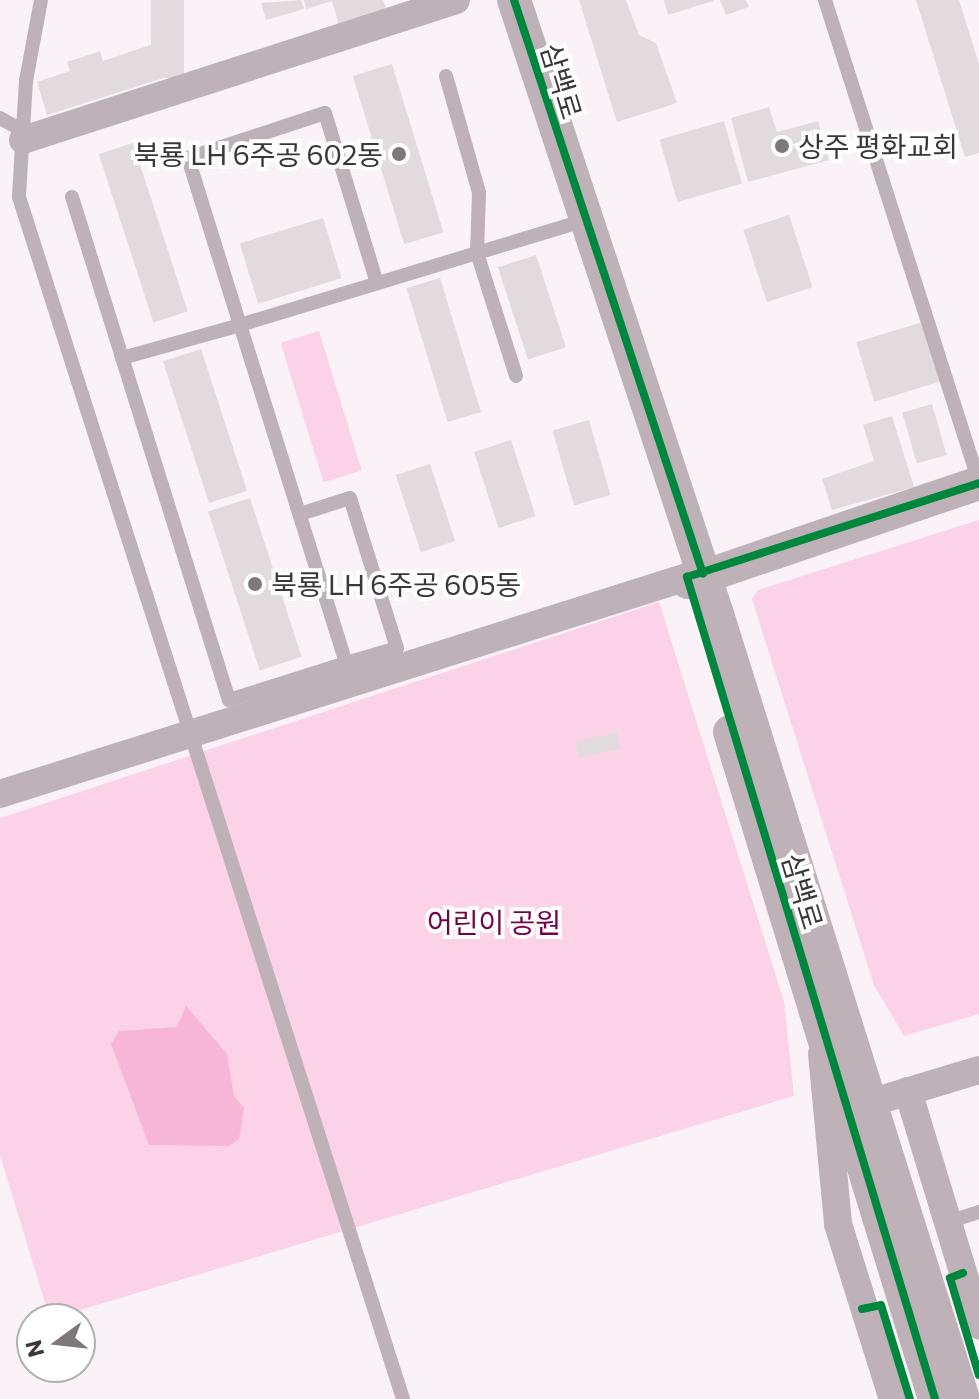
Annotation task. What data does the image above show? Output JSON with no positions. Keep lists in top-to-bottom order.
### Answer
{
  "streets": {
    "street": ["삼백로"]
  },
  "parks": ["어린이 공원"],
  "places": ["상주 평화교회", "북룡 LH 6주공 602동", "북룡 LH 6주공 605동"],
  "north": "left"
}
